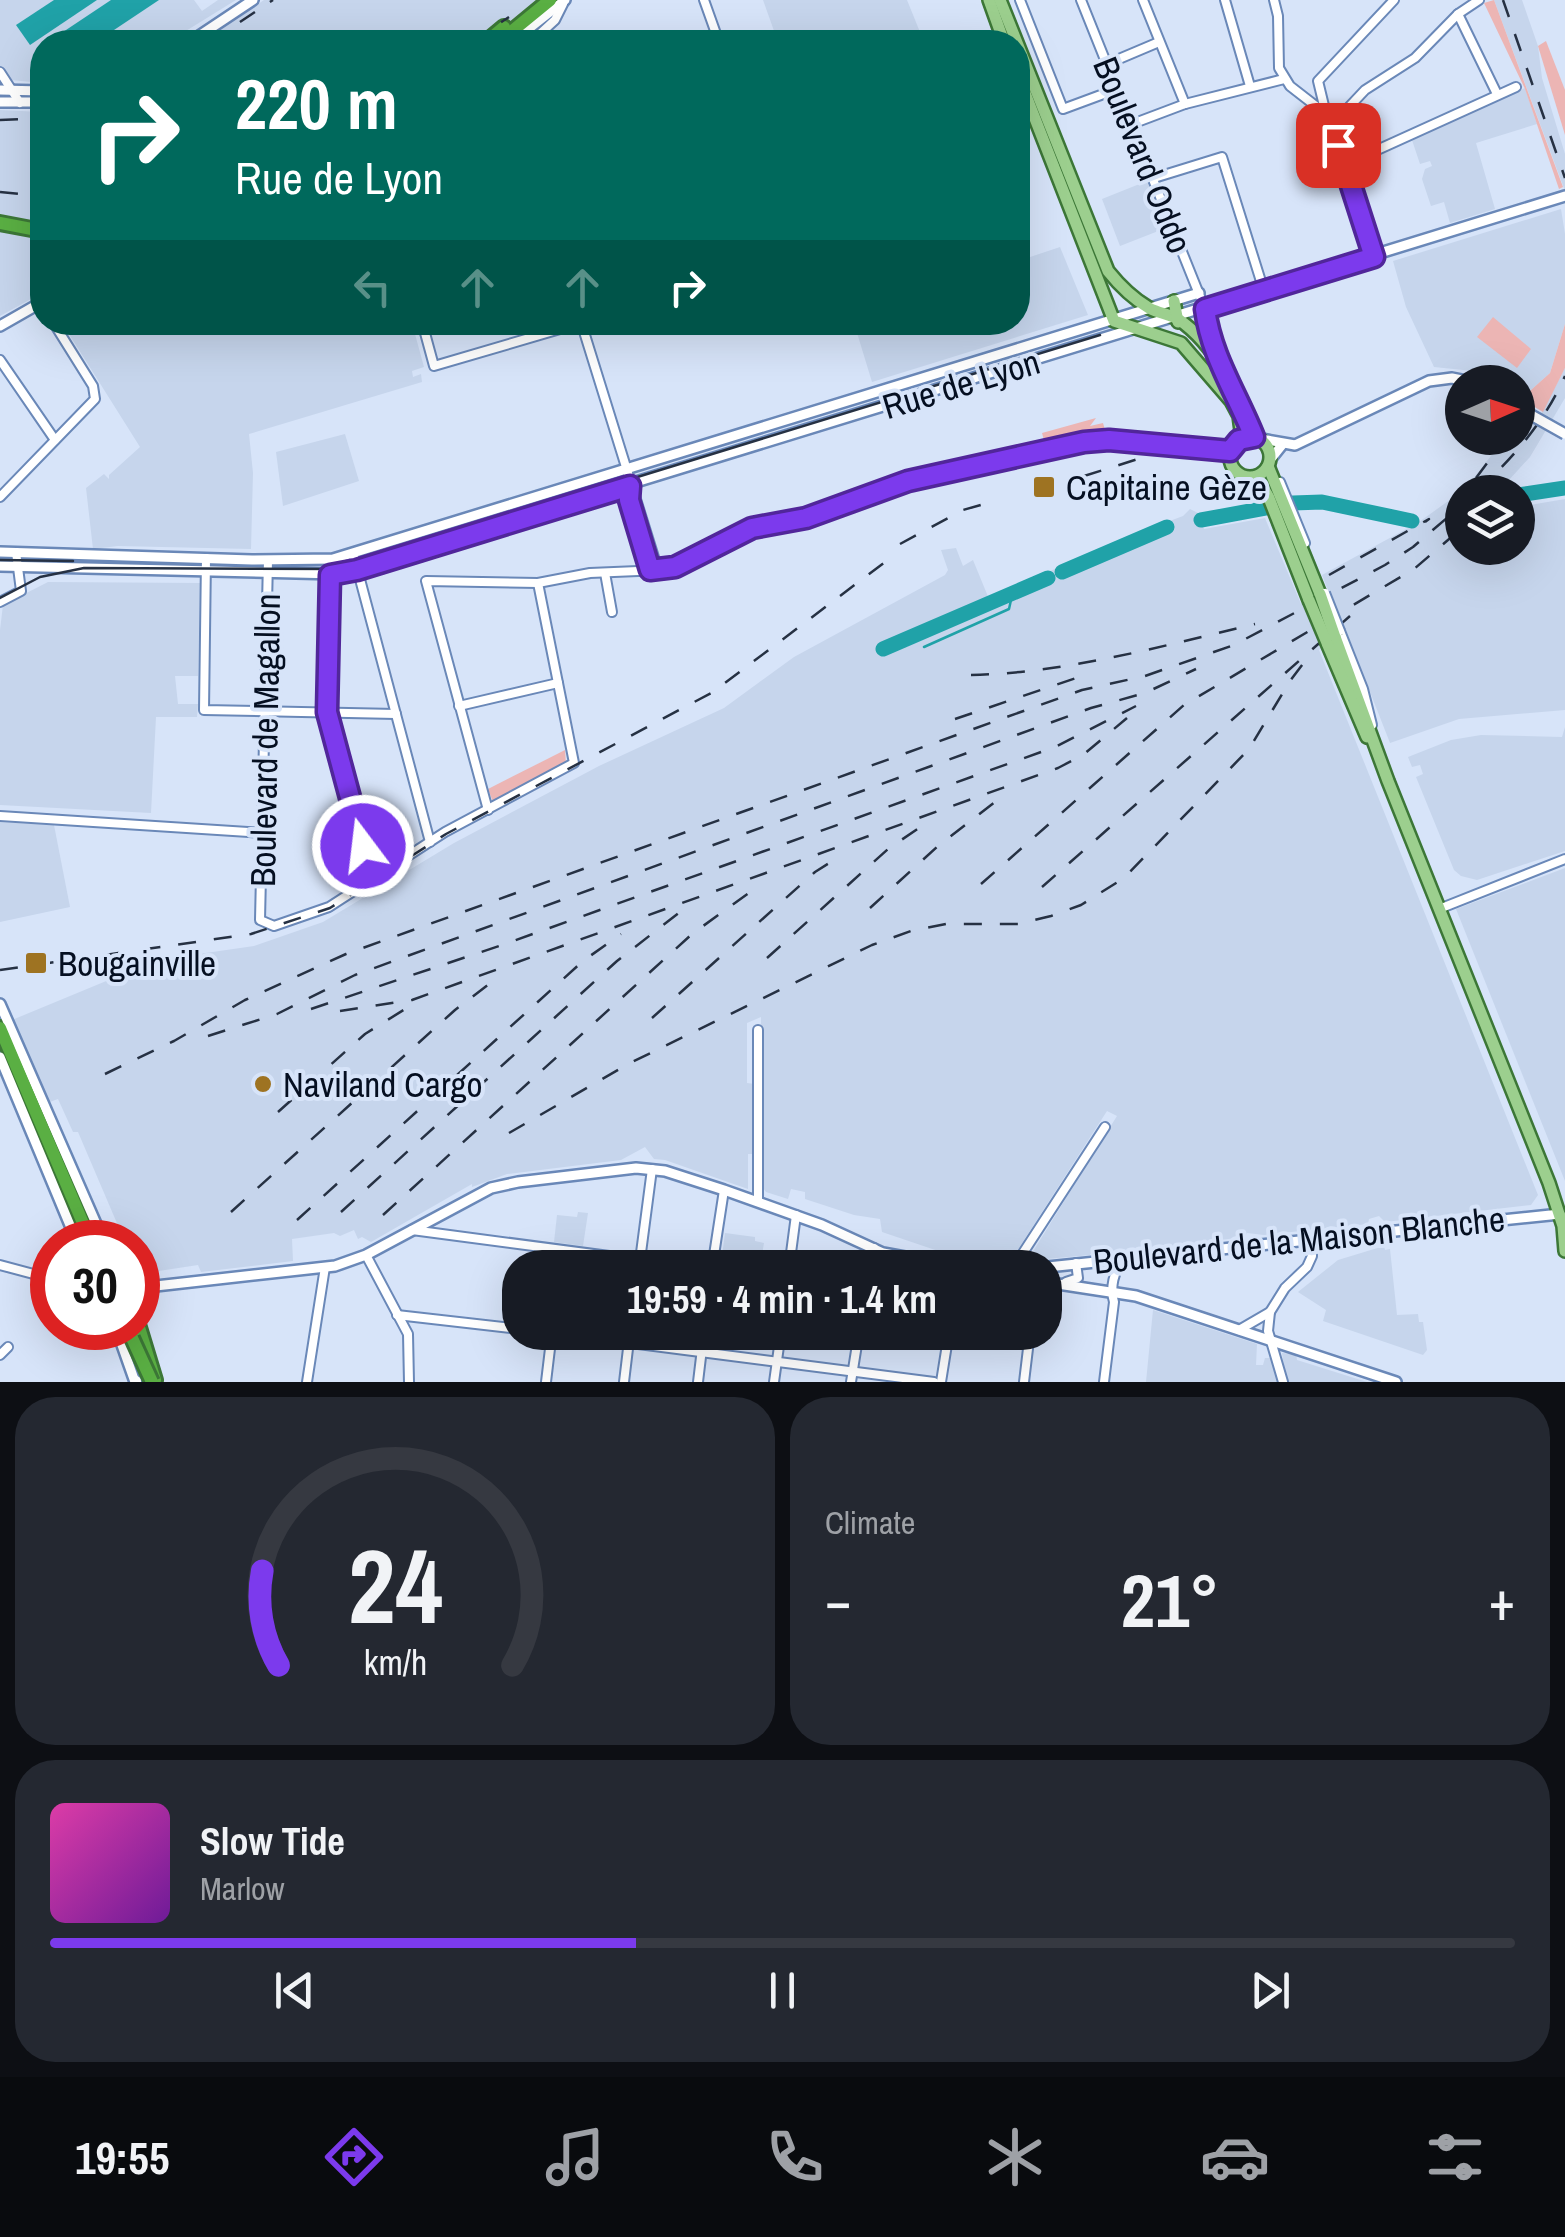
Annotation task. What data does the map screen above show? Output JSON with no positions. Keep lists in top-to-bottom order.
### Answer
{
  "streets": {
    "street": [
      "Boulevard Oddo",
      "Rue de Lyon",
      "Boulevard de Magallon",
      "Boulevard de la Maison Blanche"
    ]
  },
  "crossings": [
    ["Boulevard Oddo", "Rue de Lyon"],
    ["Rue de Lyon", "Boulevard de Magallon"]
  ],
  "places": {
    "transit": ["Capitaine Gèze", "Bougainville"],
    "other": ["Naviland Cargo"]
  },
  "north": "right",
  "page": {
    "turn": ["220 m", "Rue de Lyon"],
    "limit": "30",
    "trip": "19:59 · 4 min · 1.4 km",
    "tile": "Climate",
    "heat": ["−", "21°", "+"],
    "song": ["Slow Tide", "Marlow"],
    "tabs": "19:55",
    "gauge": ["24", "km/h"]
  }
}
